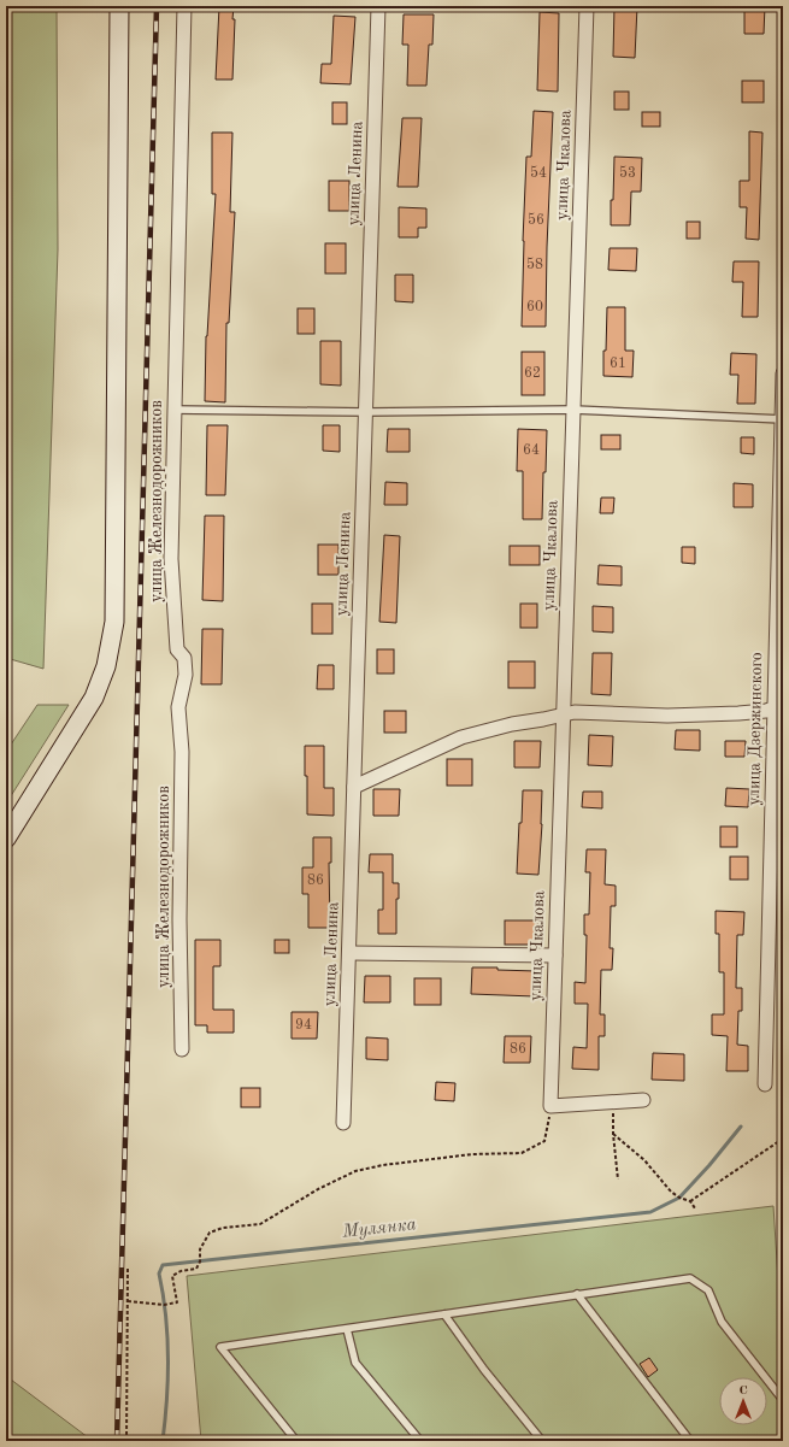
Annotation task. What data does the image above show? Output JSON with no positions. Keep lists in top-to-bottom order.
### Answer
{
  "streets": {
    "street": [
      "улица Чкалова",
      "улица Ленина",
      "улица Железнодорожников",
      "улица Дзержинского"
    ]
  },
  "water": ["Мулянка"],
  "house_numbers": [
    "54",
    "53",
    "56",
    "58",
    "60",
    "61",
    "62",
    "64",
    "86",
    "94",
    "86"
  ],
  "north": "top"
}
